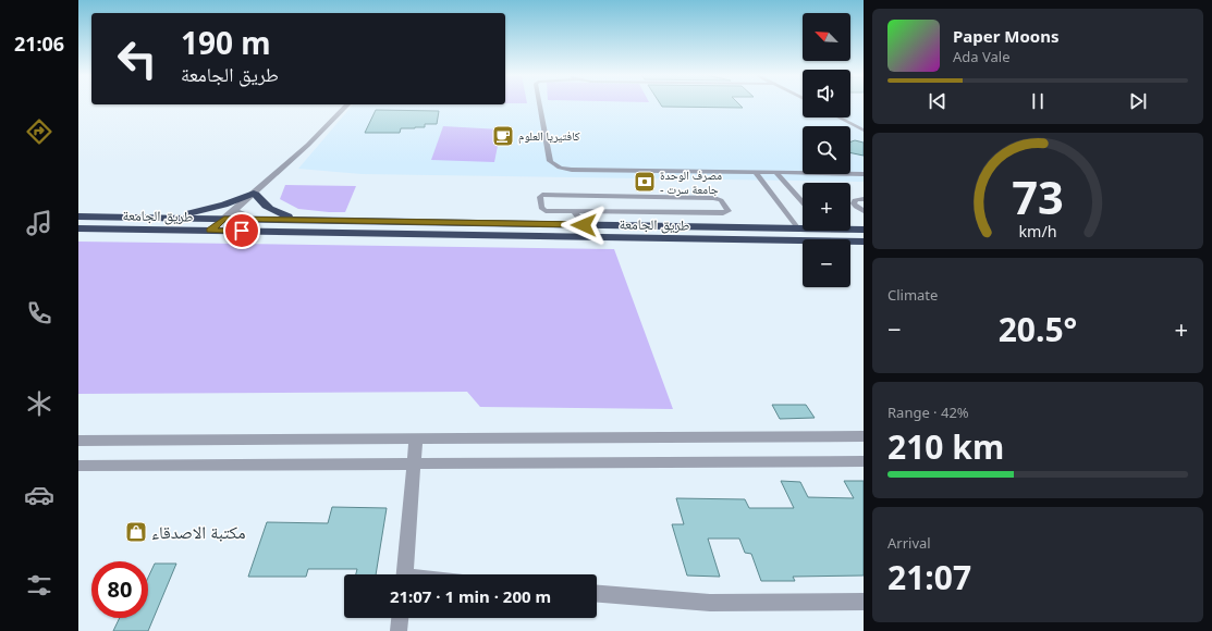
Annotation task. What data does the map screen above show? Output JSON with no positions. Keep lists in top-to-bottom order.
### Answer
{
  "streets": {
    "highway": ["طريق الجامعة"]
  },
  "places": {
    "cafe": ["كافتيريا العلوم"],
    "bank": ["مصرف الوحدة - جامعة سرت"],
    "shop": ["مكتبة الاصدقاء"]
  },
  "north": "top left",
  "page": {
    "tabs": "21:06",
    "map_buttons": ["+", "−"],
    "turn": ["190 m", "طريق الجامعة"],
    "song": ["Paper Moons", "Ada Vale"],
    "tile": [
      "Climate",
      ["Range · 42%", "210 km"],
      ["Arrival", "21:07"]
    ],
    "heat": ["−", "20.5°", "+"],
    "limit": "80",
    "trip": "21:07 · 1 min · 200 m",
    "gauge": ["73", "km/h"]
  }
}
